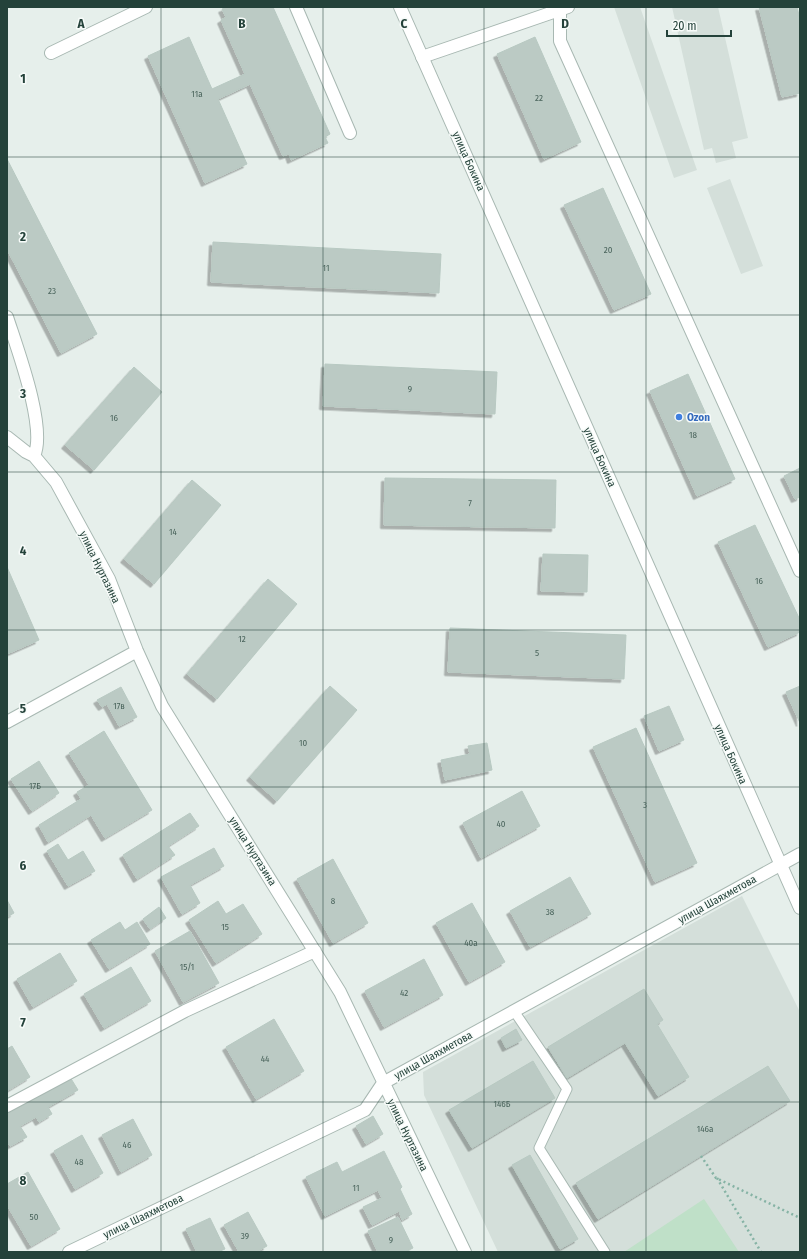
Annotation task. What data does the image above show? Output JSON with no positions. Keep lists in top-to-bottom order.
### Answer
{
  "streets": {
    "street": ["улица Бокина", "улица Нуртазина", "улица Шаяхметова"]
  },
  "crossings": [
    ["улица Бокина", "улица Шаяхметова"],
    ["улица Нуртазина", "улица Шаяхметова"]
  ],
  "places": ["Ozon"],
  "house_numbers": [
    "11а",
    "22",
    "20",
    "11",
    "23",
    "9",
    "16",
    "18",
    "7",
    "14",
    "16",
    "12",
    "5",
    "17в",
    "10",
    "17Б",
    "3",
    "40",
    "8",
    "38",
    "15",
    "40а",
    "15/1",
    "42",
    "44",
    "146Б",
    "146а",
    "46",
    "48",
    "11",
    "50",
    "39",
    "9"
  ],
  "scale_bar": "20 m",
  "grid": {
    "columns": [
      "A",
      "B",
      "C",
      "D"
    ],
    "rows": [
      "1",
      "2",
      "3",
      "4",
      "5",
      "6",
      "7",
      "8"
    ]
  }
}
